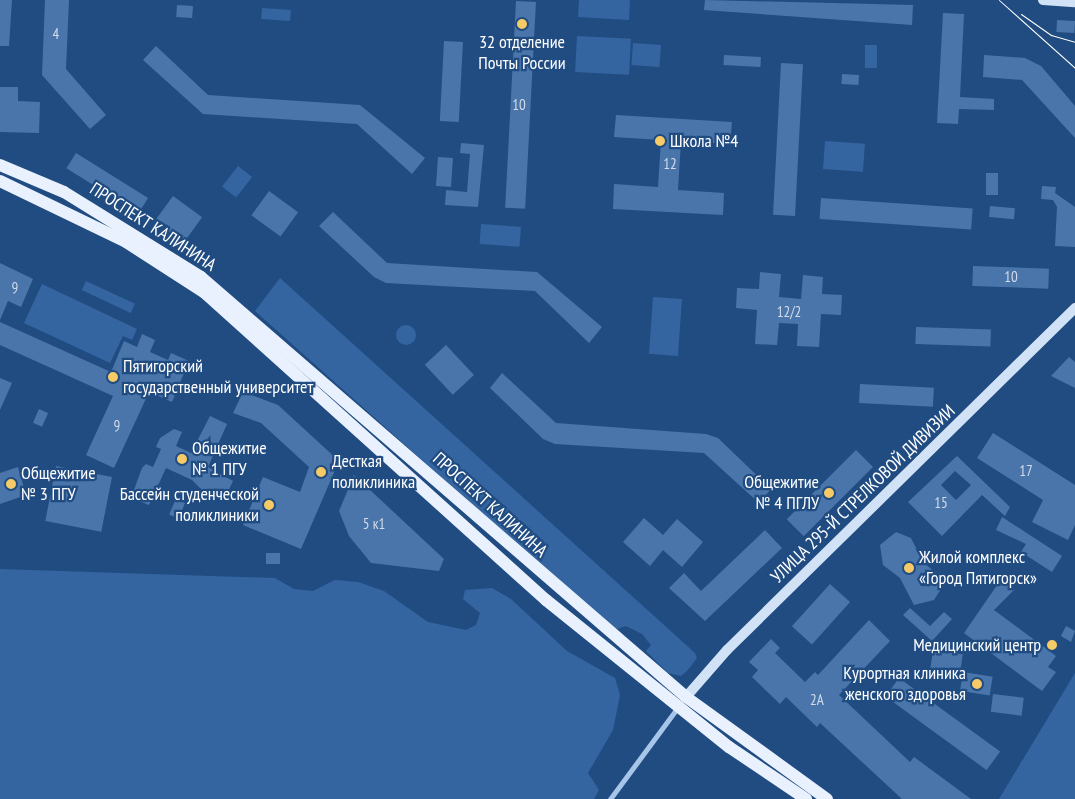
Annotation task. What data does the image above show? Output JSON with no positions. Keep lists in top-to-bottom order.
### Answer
{
  "streets": {
    "main road": ["ПРОСПЕКТ КАЛИНИНА"],
    "street": ["УЛИЦА 295-Й СТРЕЛКОВОЙ ДИВИЗИИ"]
  },
  "crossings": [
    ["ПРОСПЕКТ КАЛИНИНА", "УЛИЦА 295-Й СТРЕЛКОВОЙ ДИВИЗИИ"]
  ],
  "places": [
    "32 отделение Почты России",
    "Школа №4",
    "Пятигорский государственный университет",
    "Общежитие № 1 ПГУ",
    "Десткая поликлиника",
    "Общежитие № 3 ПГУ",
    "Общежитие № 4 ПГЛУ",
    "Бассейн студенческой поликлиники",
    "Жилой комплекс «Город Пятигорск»",
    "Медицинский центр",
    "Курортная клиника женского здоровья"
  ],
  "house_numbers": [
    "4",
    "10",
    "12",
    "10",
    "9",
    "12/2",
    "9",
    "17",
    "15",
    "5 к1",
    "2А"
  ]
}
